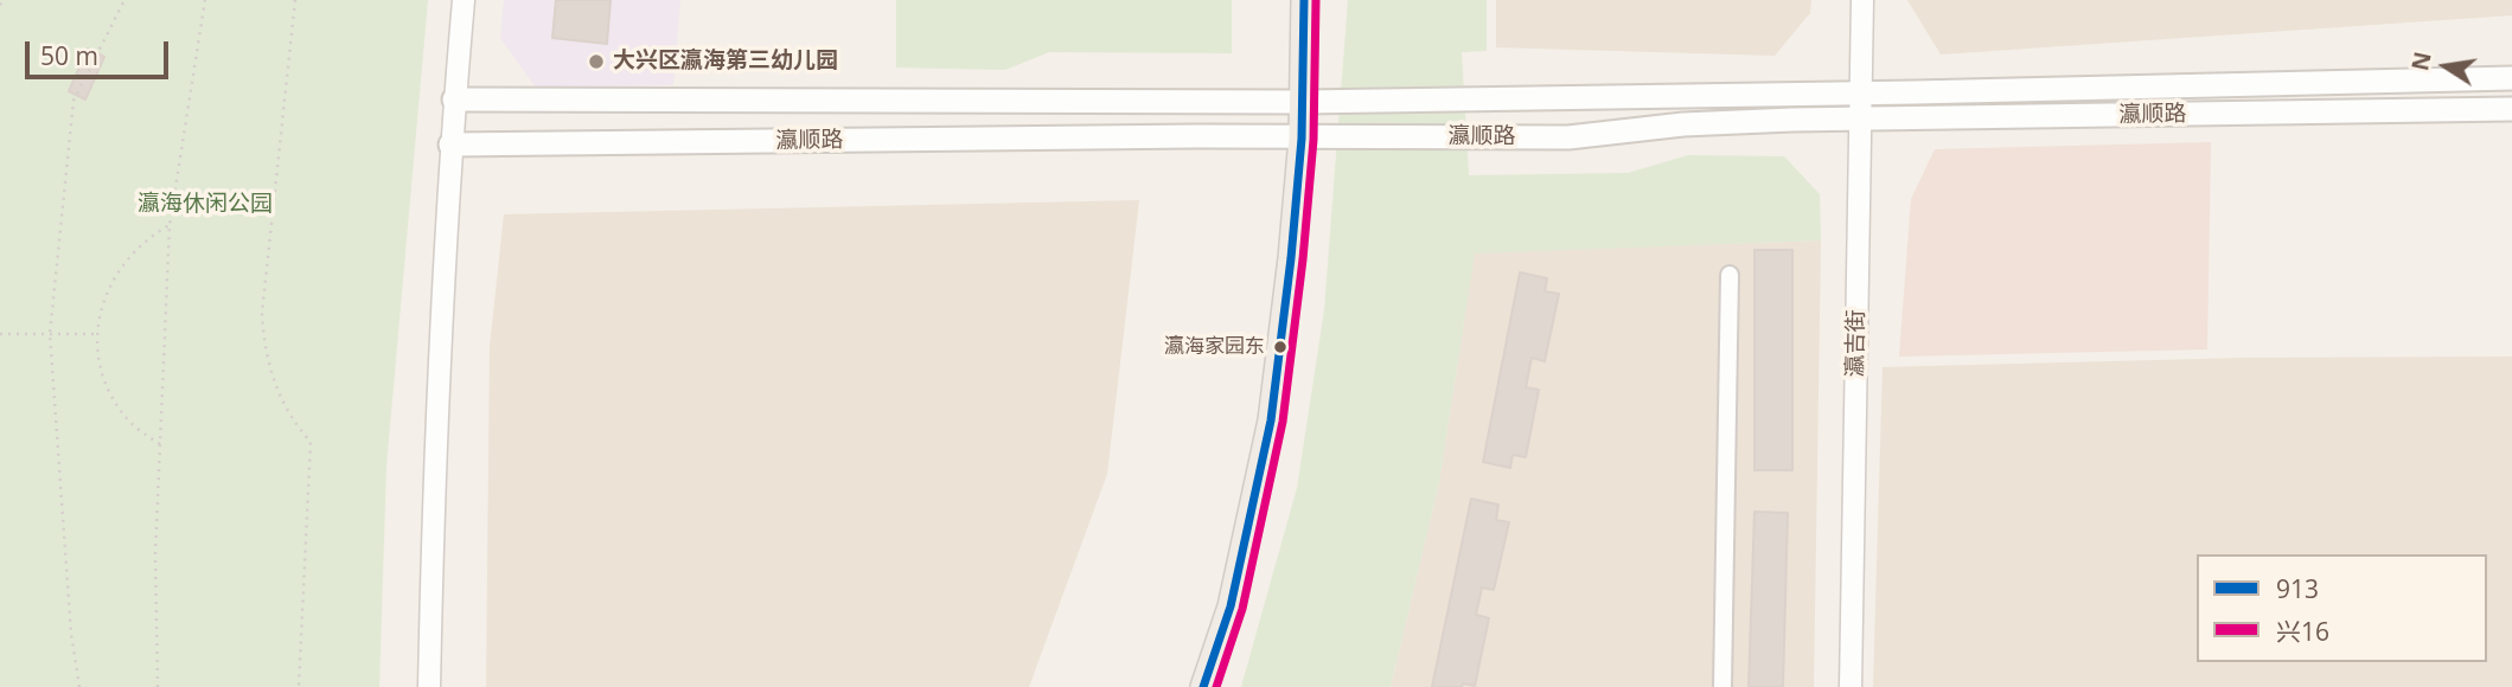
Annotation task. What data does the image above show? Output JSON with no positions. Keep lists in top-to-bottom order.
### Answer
{
  "streets": {
    "main road": ["瀛顺路"],
    "street": ["瀛吉街"]
  },
  "crossings": [
    ["瀛顺路", "瀛吉街"]
  ],
  "parks": ["瀛海休闲公园"],
  "places": ["大兴区瀛海第三幼儿园", "瀛海家园东"],
  "lines": ["transit line 913", "transit line 兴16"],
  "legend": ["913", "兴16"],
  "scale_bar": "50 m",
  "north": "left"
}
